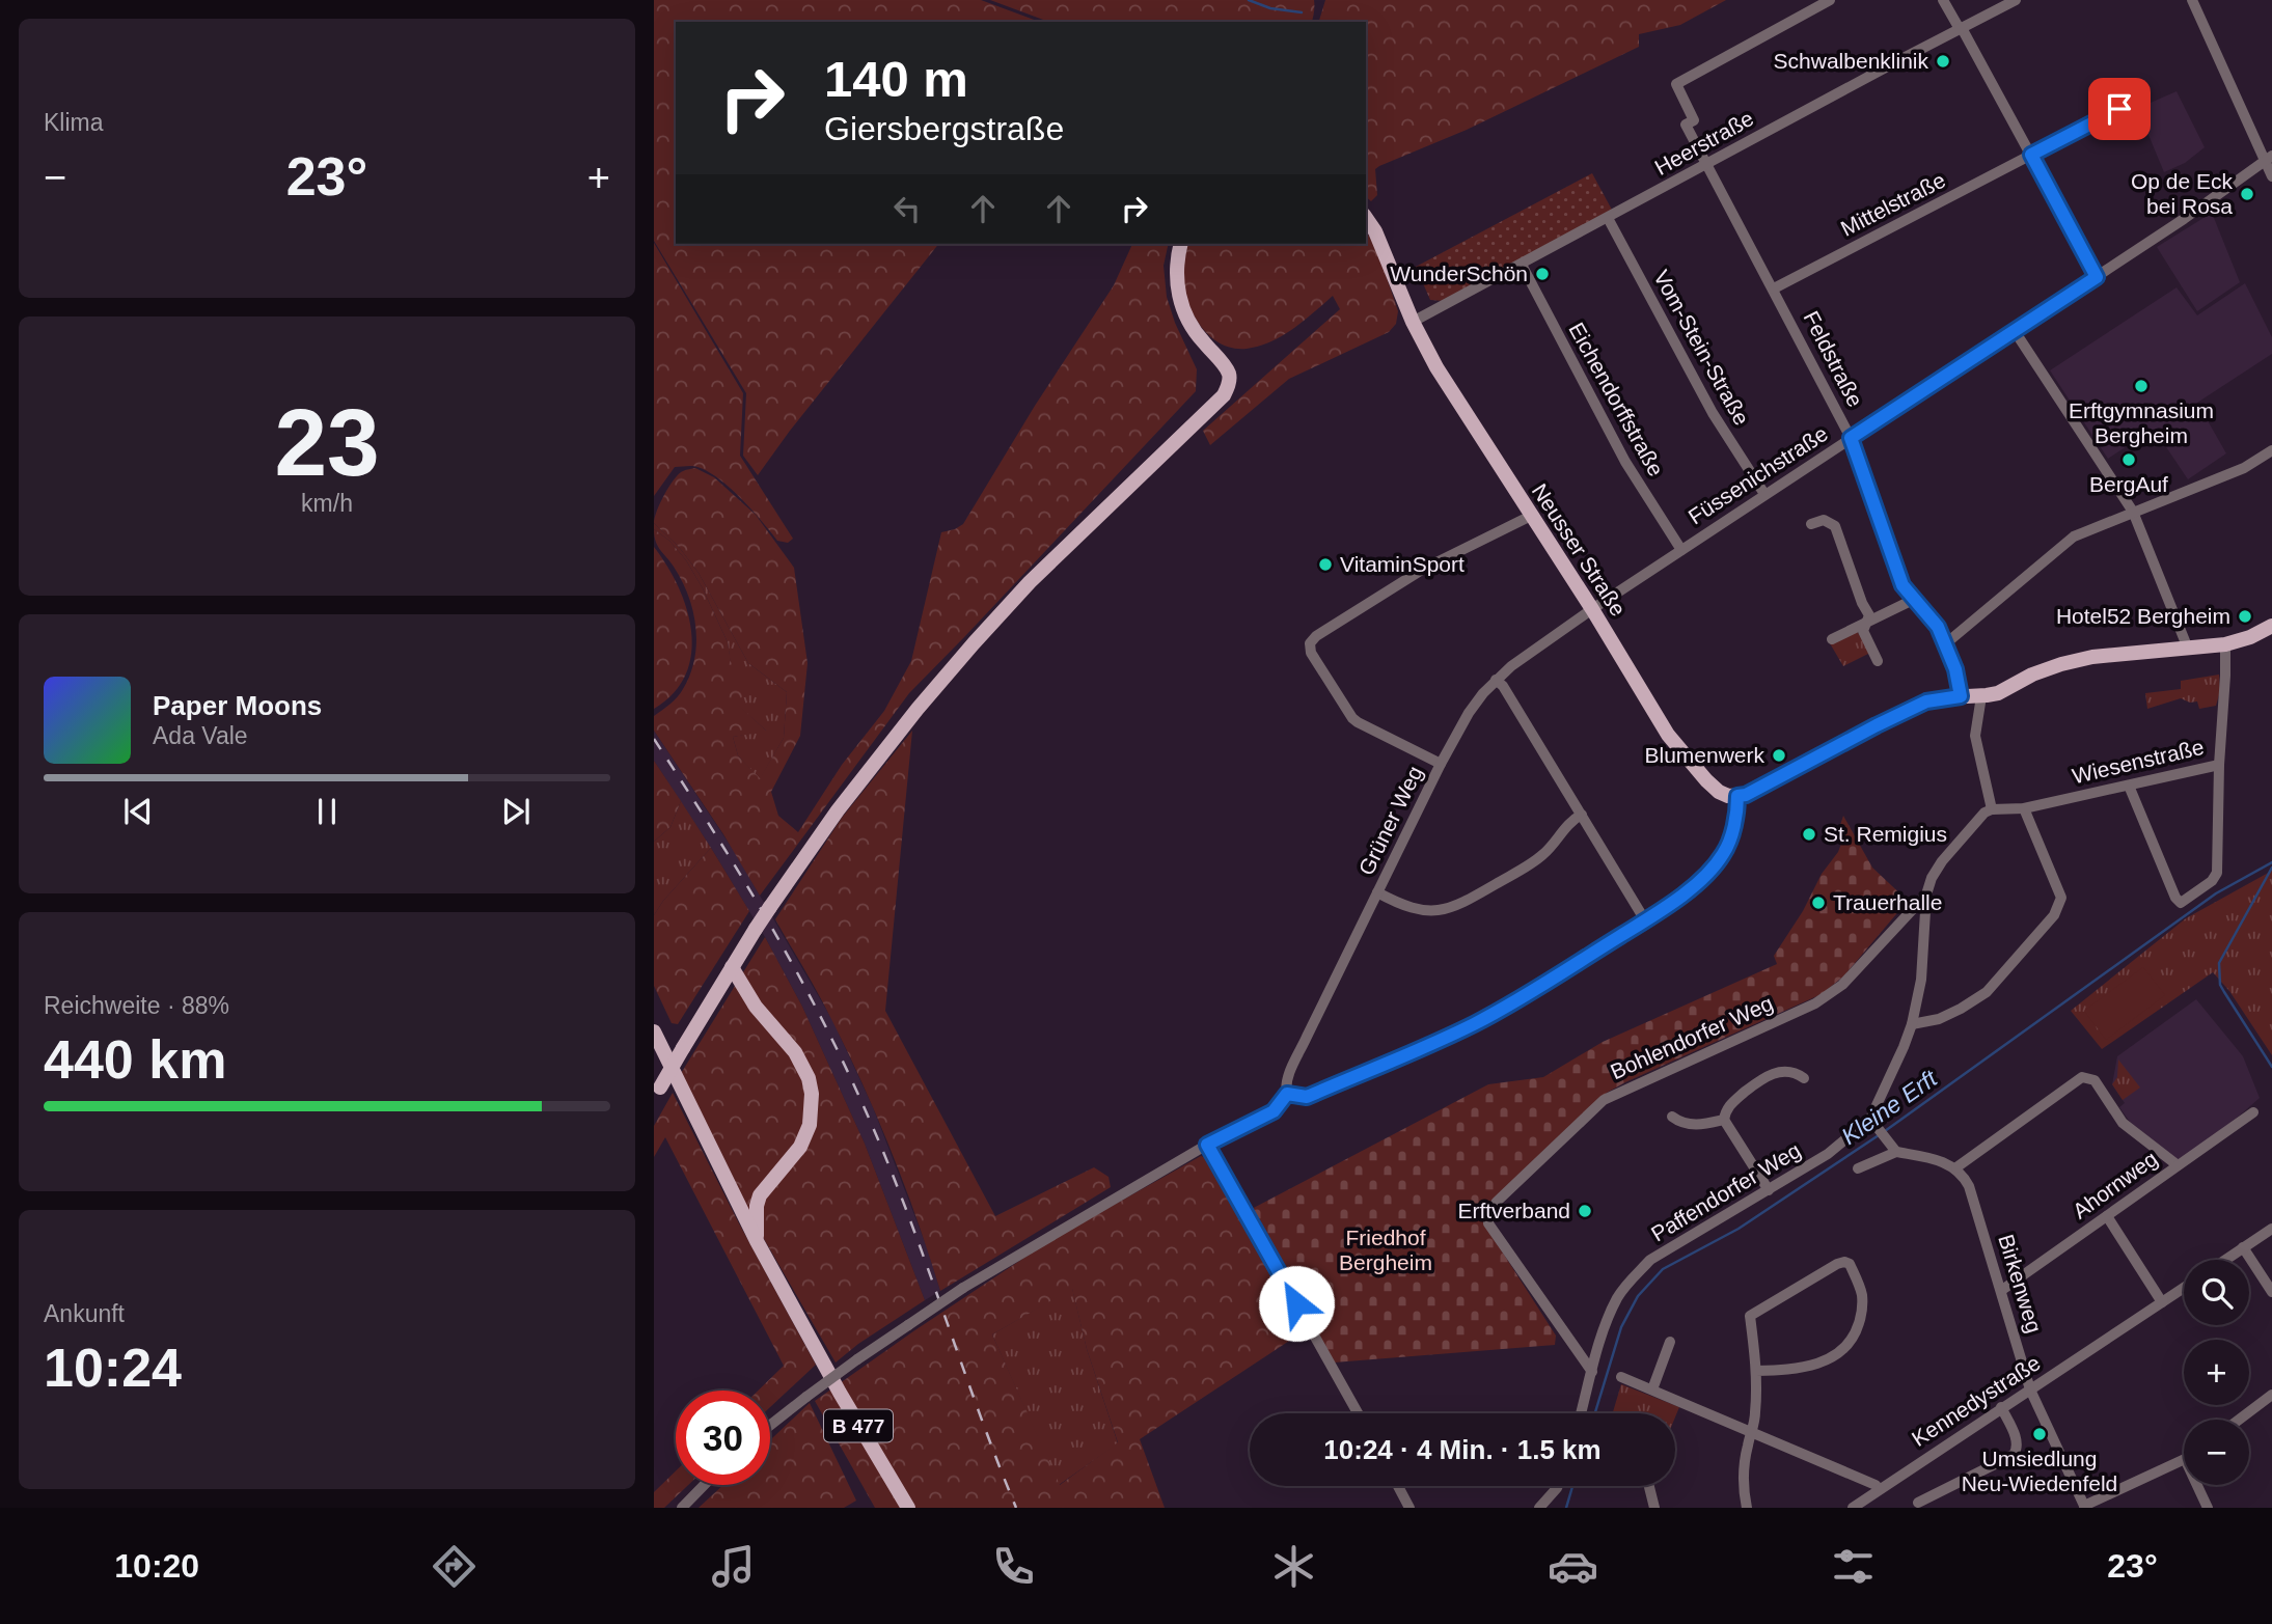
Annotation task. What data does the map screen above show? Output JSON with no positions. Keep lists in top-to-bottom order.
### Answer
{
  "streets": {
    "main road": ["Neusser Straße", "B 477"],
    "street": [
      "Heerstraße",
      "Mittelstraße",
      "Vom-Stein-Straße",
      "Feldstraße",
      "Eichendorffstraße",
      "Füssenichstraße",
      "Wiesenstraße",
      "Grüner Weg",
      "Bohlendorfer Weg",
      "Ahornweg",
      "Paffendorfer Weg",
      "Birkenweg",
      "Kennedystraße"
    ]
  },
  "crossings": [
    ["Heerstraße", "Vom-Stein-Straße"],
    ["Heerstraße", "Feldstraße"],
    ["Heerstraße", "Eichendorffstraße"],
    ["Heerstraße", "Neusser Straße"],
    ["Mittelstraße", "Feldstraße"],
    ["Vom-Stein-Straße", "Füssenichstraße"],
    ["Feldstraße", "Füssenichstraße"],
    ["Eichendorffstraße", "Füssenichstraße"],
    ["Füssenichstraße", "Neusser Straße"],
    ["Füssenichstraße", "Grüner Weg"],
    ["Neusser Straße", "Grüner Weg"],
    ["Wiesenstraße", "Paffendorfer Weg"],
    ["Bohlendorfer Weg", "Paffendorfer Weg"],
    ["Ahornweg", "Birkenweg"],
    ["Birkenweg", "Kennedystraße"]
  ],
  "water": ["Kleine Erft"],
  "parks": ["Friedhof Bergheim"],
  "places": [
    "Schwalbenklinik",
    "Op de Eck bei Rosa",
    "WunderSchön",
    "Erftgymnasium Bergheim",
    "BergAuf",
    "VitaminSport",
    "Hotel52 Bergheim",
    "Blumenwerk",
    "St. Remigius",
    "Trauerhalle",
    "Erftverband",
    "Umsiedlung Neu-Wiedenfeld"
  ],
  "page": {
    "tile": [
      "Klima",
      ["23", "km/h"],
      ["Reichweite · 88%", "440 km"],
      ["Ankunft", "10:24"]
    ],
    "turn": ["140 m", "Giersbergstraße"],
    "heat": ["−", "23°", "+"],
    "song": ["Paper Moons", "Ada Vale"],
    "map_buttons": ["+", "−"],
    "limit": "30",
    "trip": "10:24 · 4 Min. · 1.5 km",
    "tabs": ["10:20", "23°"]
  }
}
